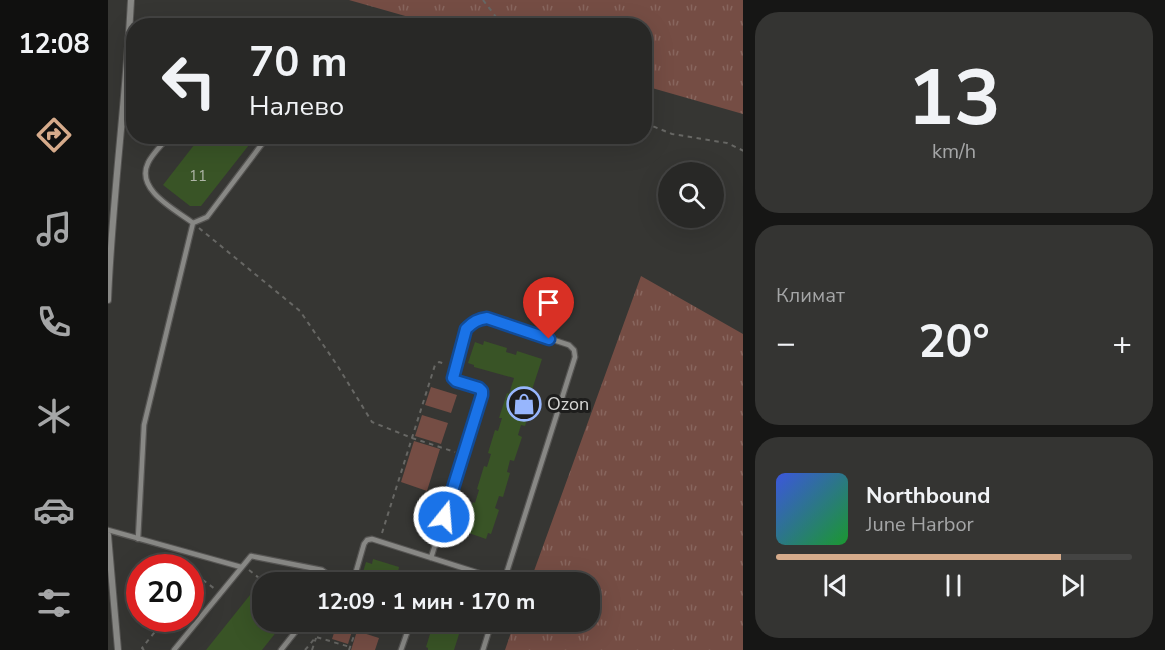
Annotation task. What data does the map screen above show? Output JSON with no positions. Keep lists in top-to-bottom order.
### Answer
{
  "places": {
    "shop": ["Ozon"]
  },
  "house_numbers": ["11"],
  "page": {
    "tabs": "12:08",
    "tile": [
      ["13", "km/h"],
      "Климат"
    ],
    "turn": ["70 m", "Налево"],
    "heat": ["−", "20°", "+"],
    "song": ["Northbound", "June Harbor"],
    "limit": "20",
    "trip": "12:09 · 1 мин · 170 m"
  }
}
